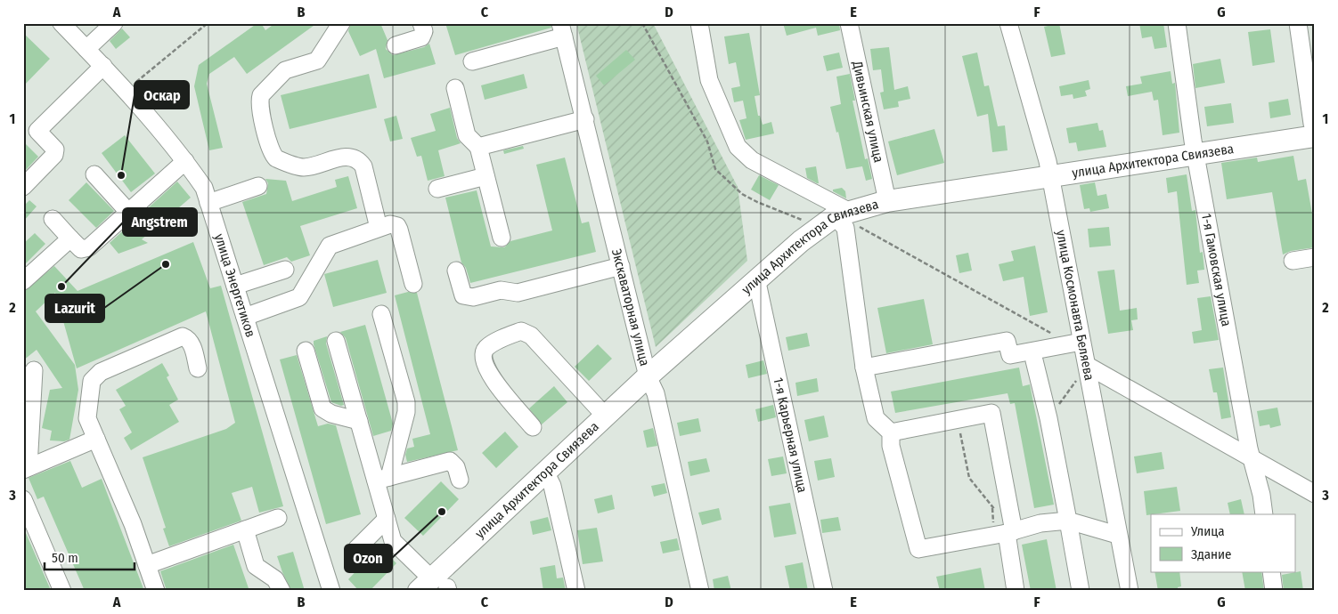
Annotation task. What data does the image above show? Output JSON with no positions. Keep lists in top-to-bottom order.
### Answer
{
  "streets": {
    "main road": ["улица Архитектора Свиязева"],
    "street": [
      "Дивьинская улица",
      "1-я Гамовская улица",
      "улица Энергетиков",
      "улица Космонавта Беляева",
      "Экскаваторная улица",
      "1-я Карьерная улица"
    ]
  },
  "crossings": [
    ["Дивьинская улица", "улица Архитектора Свиязева"],
    ["улица Архитектора Свиязева", "1-я Гамовская улица"],
    ["улица Архитектора Свиязева", "улица Космонавта Беляева"],
    ["улица Архитектора Свиязева", "Экскаваторная улица"],
    ["улица Архитектора Свиязева", "1-я Карьерная улица"]
  ],
  "places": [
    "Оскар",
    "Lazurit",
    "Angstrem",
    "Ozon"
  ],
  "legend": ["Улица", "Здание"],
  "scale_bar": "50 m",
  "grid": {
    "columns": [
      "A",
      "B",
      "C",
      "D",
      "E",
      "F",
      "G"
    ],
    "rows": ["1", "2", "3"]
  }
}
